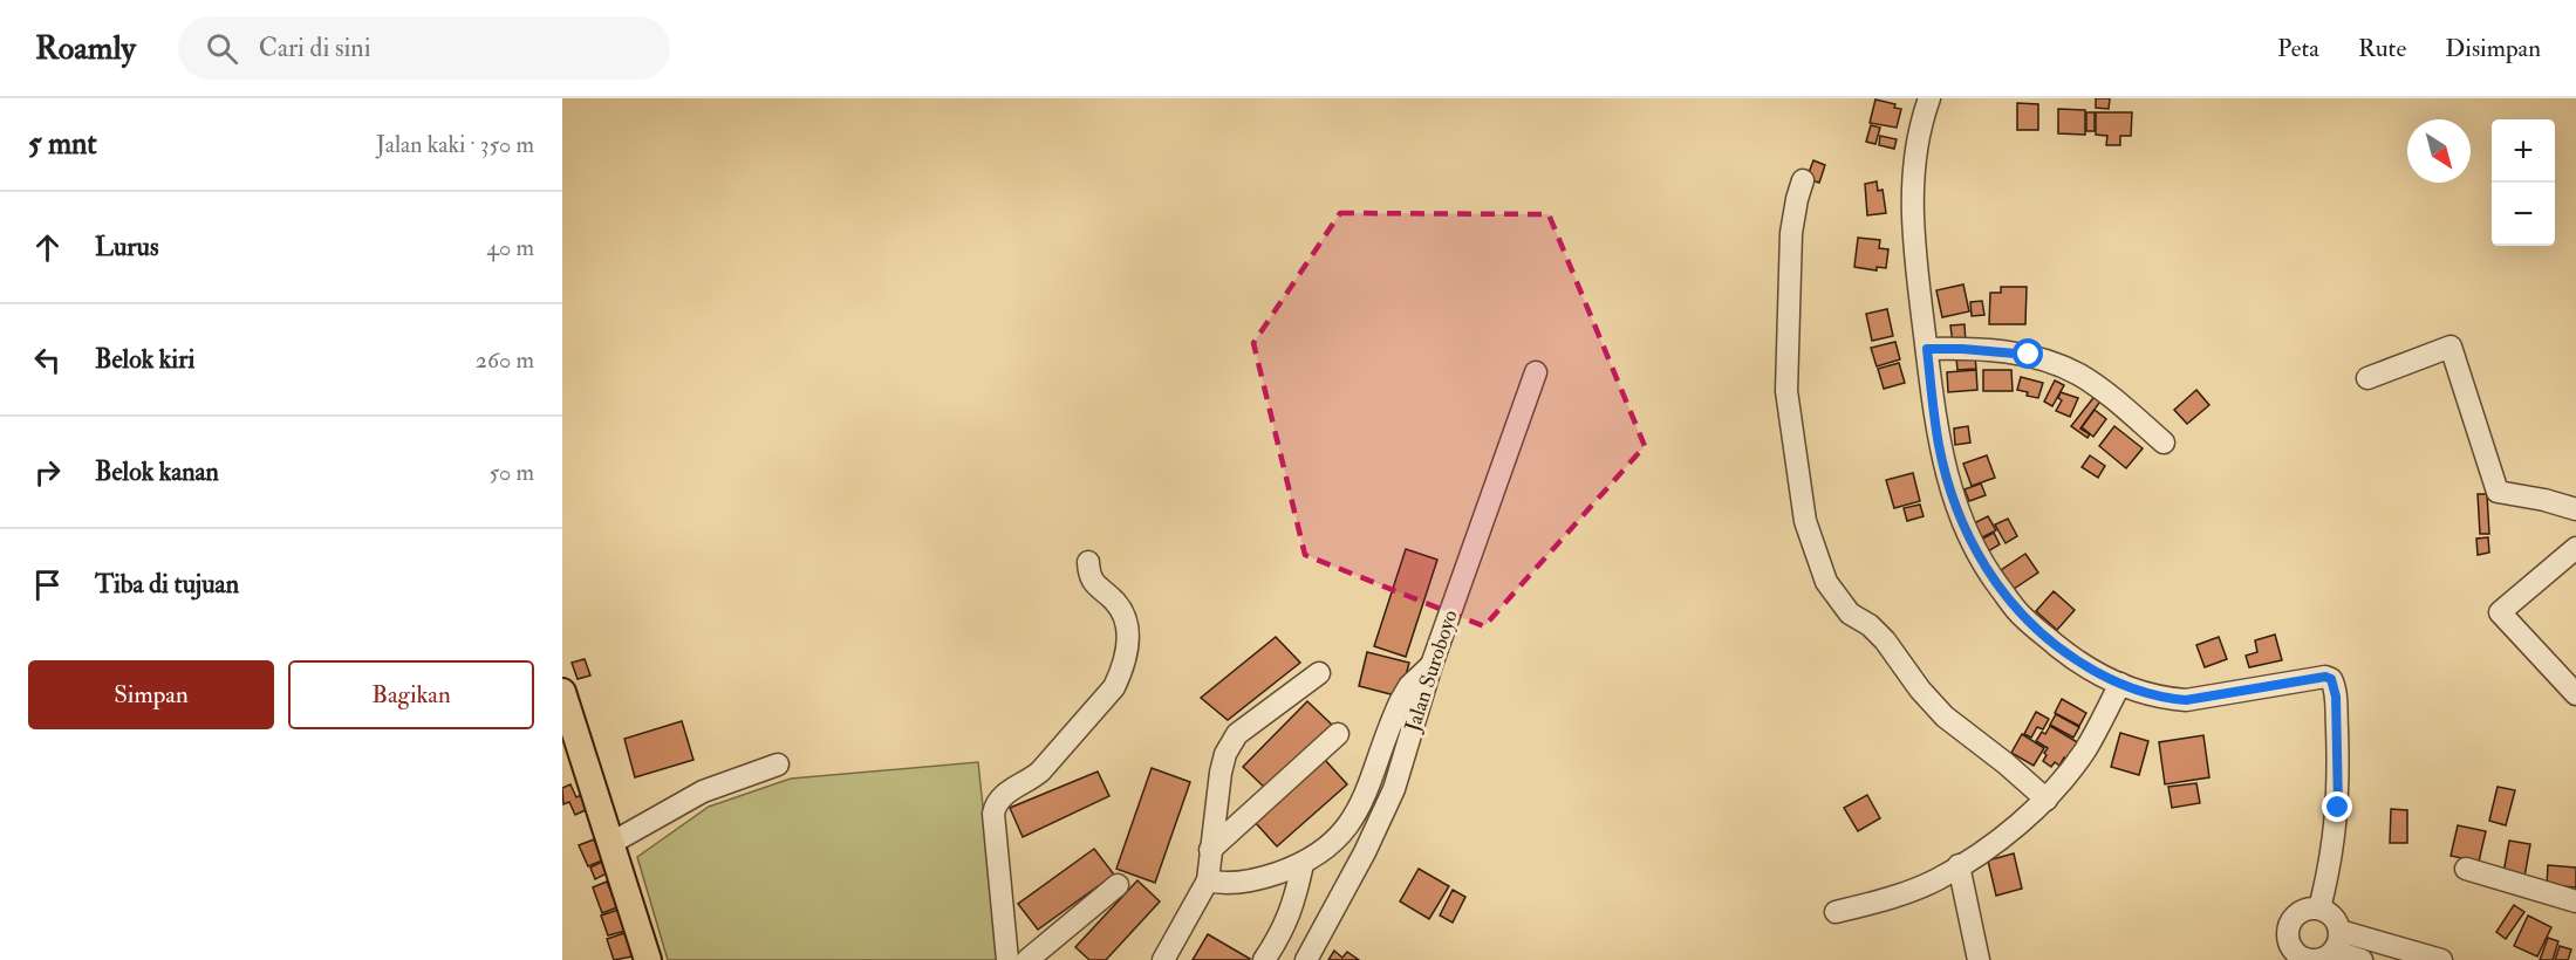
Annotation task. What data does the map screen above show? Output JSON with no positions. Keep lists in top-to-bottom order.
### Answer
{
  "streets": {
    "street": ["Jalan Suroboyo"]
  },
  "north": "bottom right",
  "page": {
    "header": "Roamly",
    "search": "Cari di sini",
    "nav": ["Peta", "Rute", "Disimpan"],
    "heading": ["5 mnt", "Jalan kaki · 350 m"],
    "map_buttons": ["+", "−"],
    "list": [
      ["Lurus", "40 m"],
      ["Belok kiri", "260 m"],
      ["Belok kanan", "50 m"],
      "Tiba di tujuan"
    ],
    "buttons": ["Simpan", "Bagikan"]
  }
}
